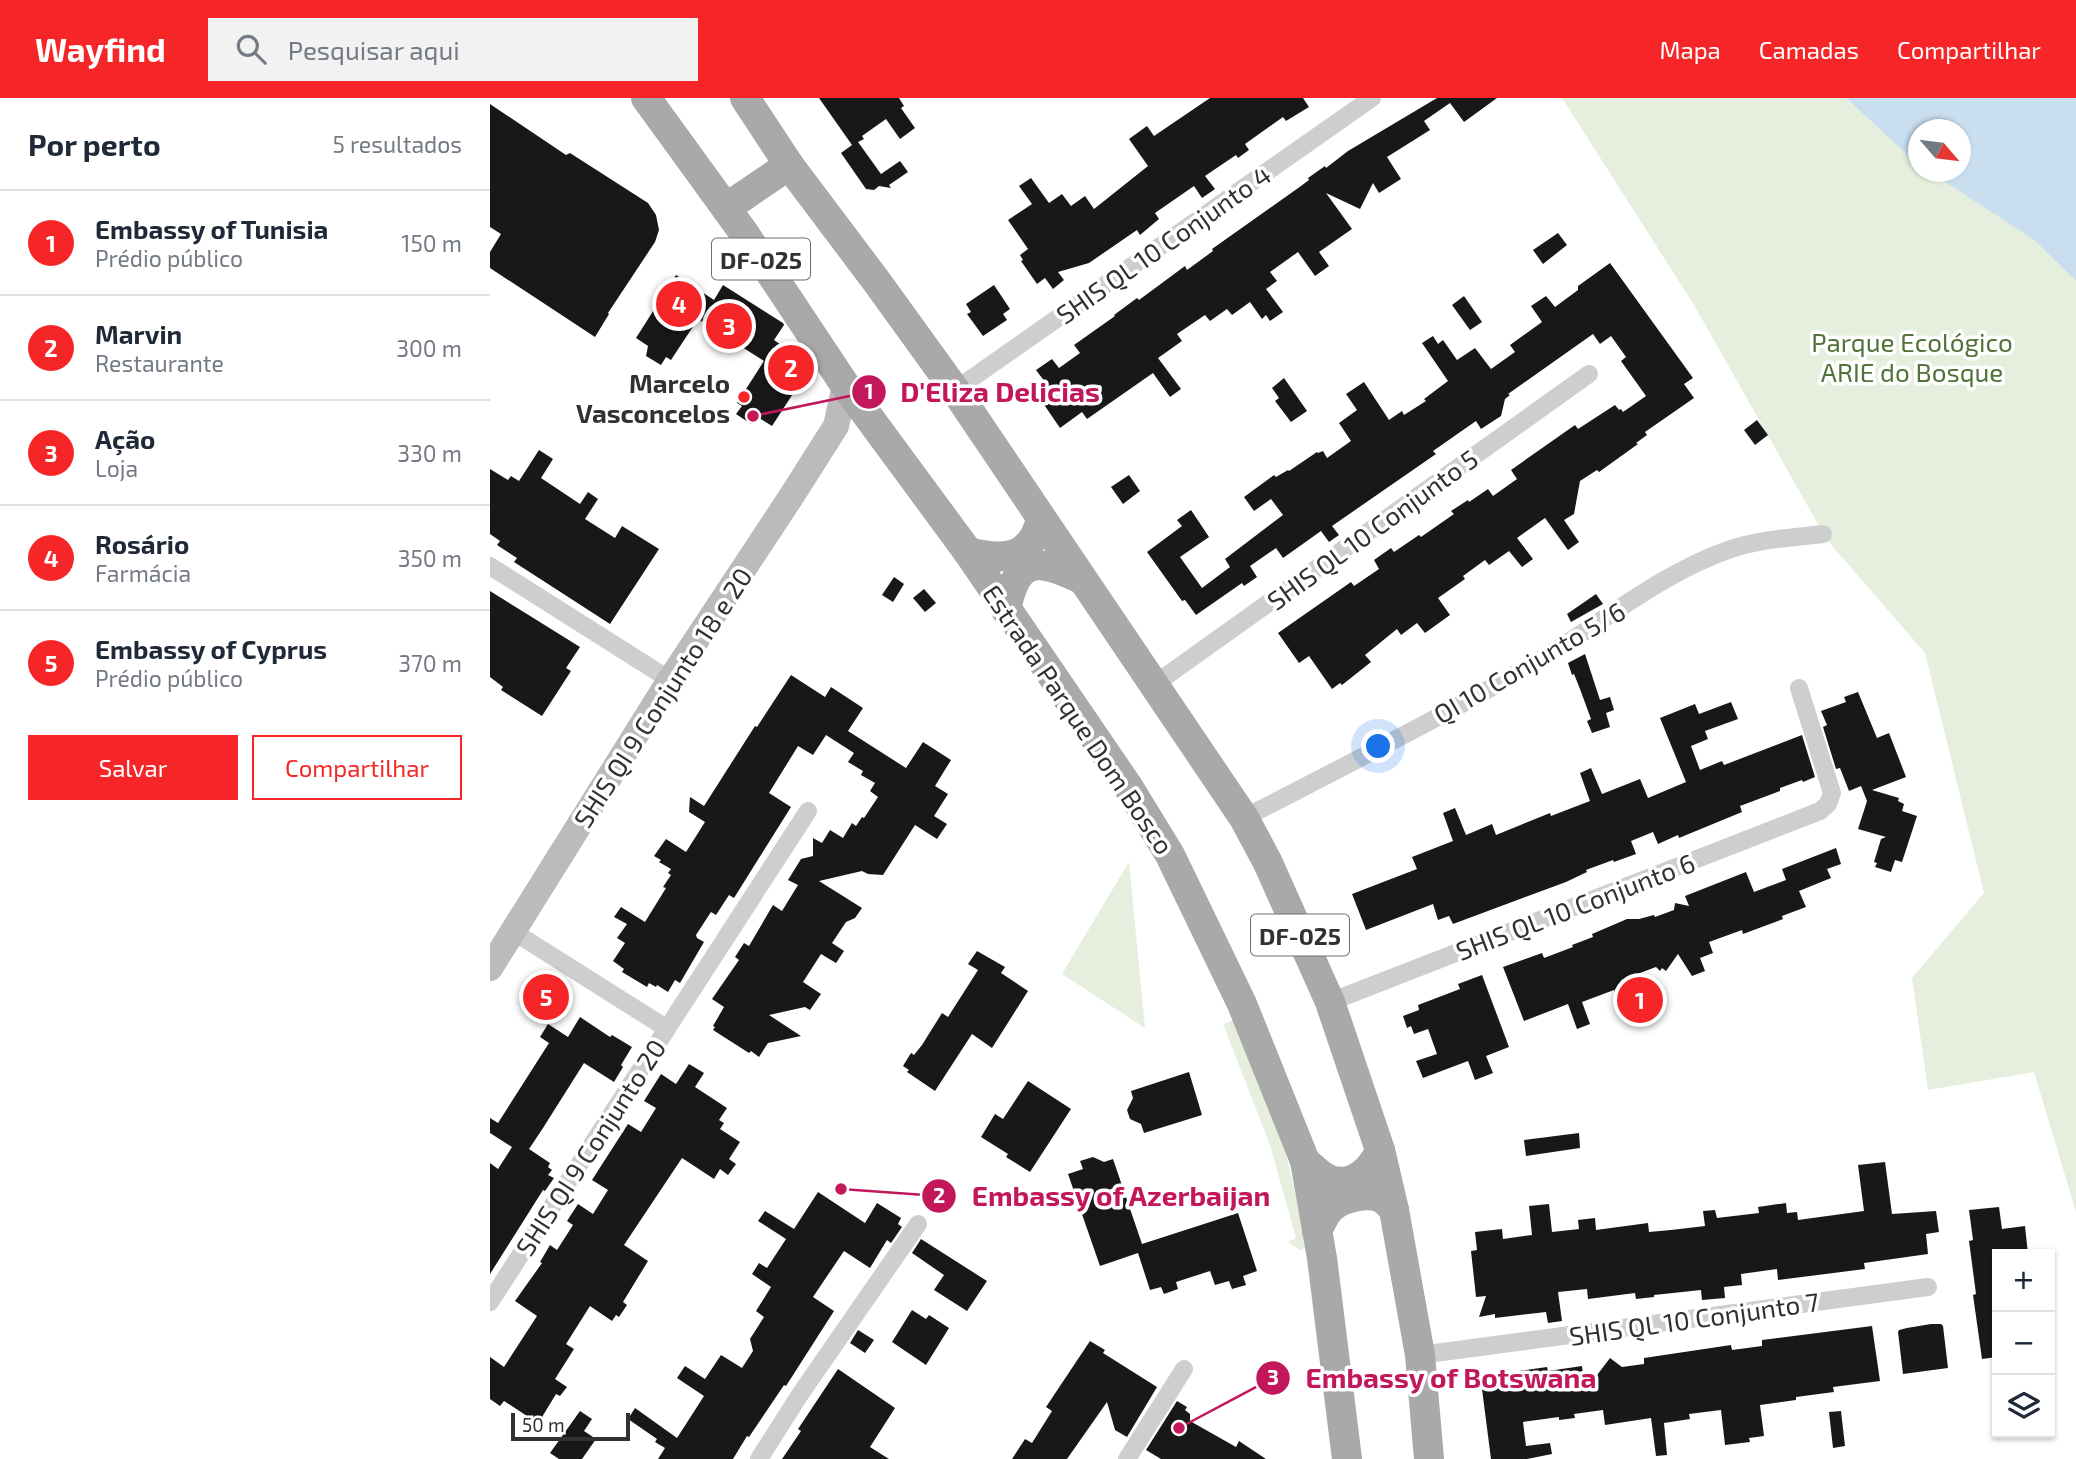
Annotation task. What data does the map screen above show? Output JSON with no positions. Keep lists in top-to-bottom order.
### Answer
{
  "streets": {
    "main road": ["DF-025", "Estrada Parque Dom Bosco"],
    "street": [
      "SHIS QL 10 Conjunto 4",
      "SHIS QL 10 Conjunto 5",
      "QI 10 Conjunto 5/6",
      "SHIS QI 9 Conjunto 18 e 20",
      "SHIS QL 10 Conjunto 6",
      "SHIS QI 9 Conjunto 20",
      "SHIS QL 10 Conjunto 7"
    ]
  },
  "crossings": [
    ["SHIS QL 10 Conjunto 4", "DF-025"],
    ["DF-025", "SHIS QL 10 Conjunto 5"],
    ["DF-025", "QI 10 Conjunto 5/6"],
    ["DF-025", "SHIS QL 10 Conjunto 6"],
    ["DF-025", "SHIS QL 10 Conjunto 7"],
    ["SHIS QI 9 Conjunto 18 e 20", "Estrada Parque Dom Bosco"]
  ],
  "parks": ["Parque Ecológico ARIE do Bosque"],
  "places": [
    "Marcelo Vasconcelos",
    "D'Eliza Delicias",
    "Embassy of Azerbaijan",
    "Embassy of Botswana"
  ],
  "scale_bar": "50 m",
  "north": "bottom right",
  "page": {
    "header": "Wayfind",
    "search": "Pesquisar aqui",
    "nav": ["Mapa", "Camadas", "Compartilhar"],
    "heading": ["Por perto", "5 resultados"],
    "list": [
      {
        "mark": "1",
        "name": "Embassy of Tunisia",
        "note": "Prédio público",
        "value": "150 m"
      },
      {
        "mark": "2",
        "name": "Marvin",
        "note": "Restaurante",
        "value": "300 m"
      },
      {
        "mark": "3",
        "name": "Ação",
        "note": "Loja",
        "value": "330 m"
      },
      {
        "mark": "4",
        "name": "Rosário",
        "note": "Farmácia",
        "value": "350 m"
      },
      {
        "mark": "5",
        "name": "Embassy of Cyprus",
        "note": "Prédio público",
        "value": "370 m"
      }
    ],
    "pins": [
      "4",
      "3",
      "2",
      "5",
      "1"
    ],
    "buttons": ["Salvar", "Compartilhar"],
    "map_buttons": ["+", "−"],
    "scale": "50 m"
  }
}
